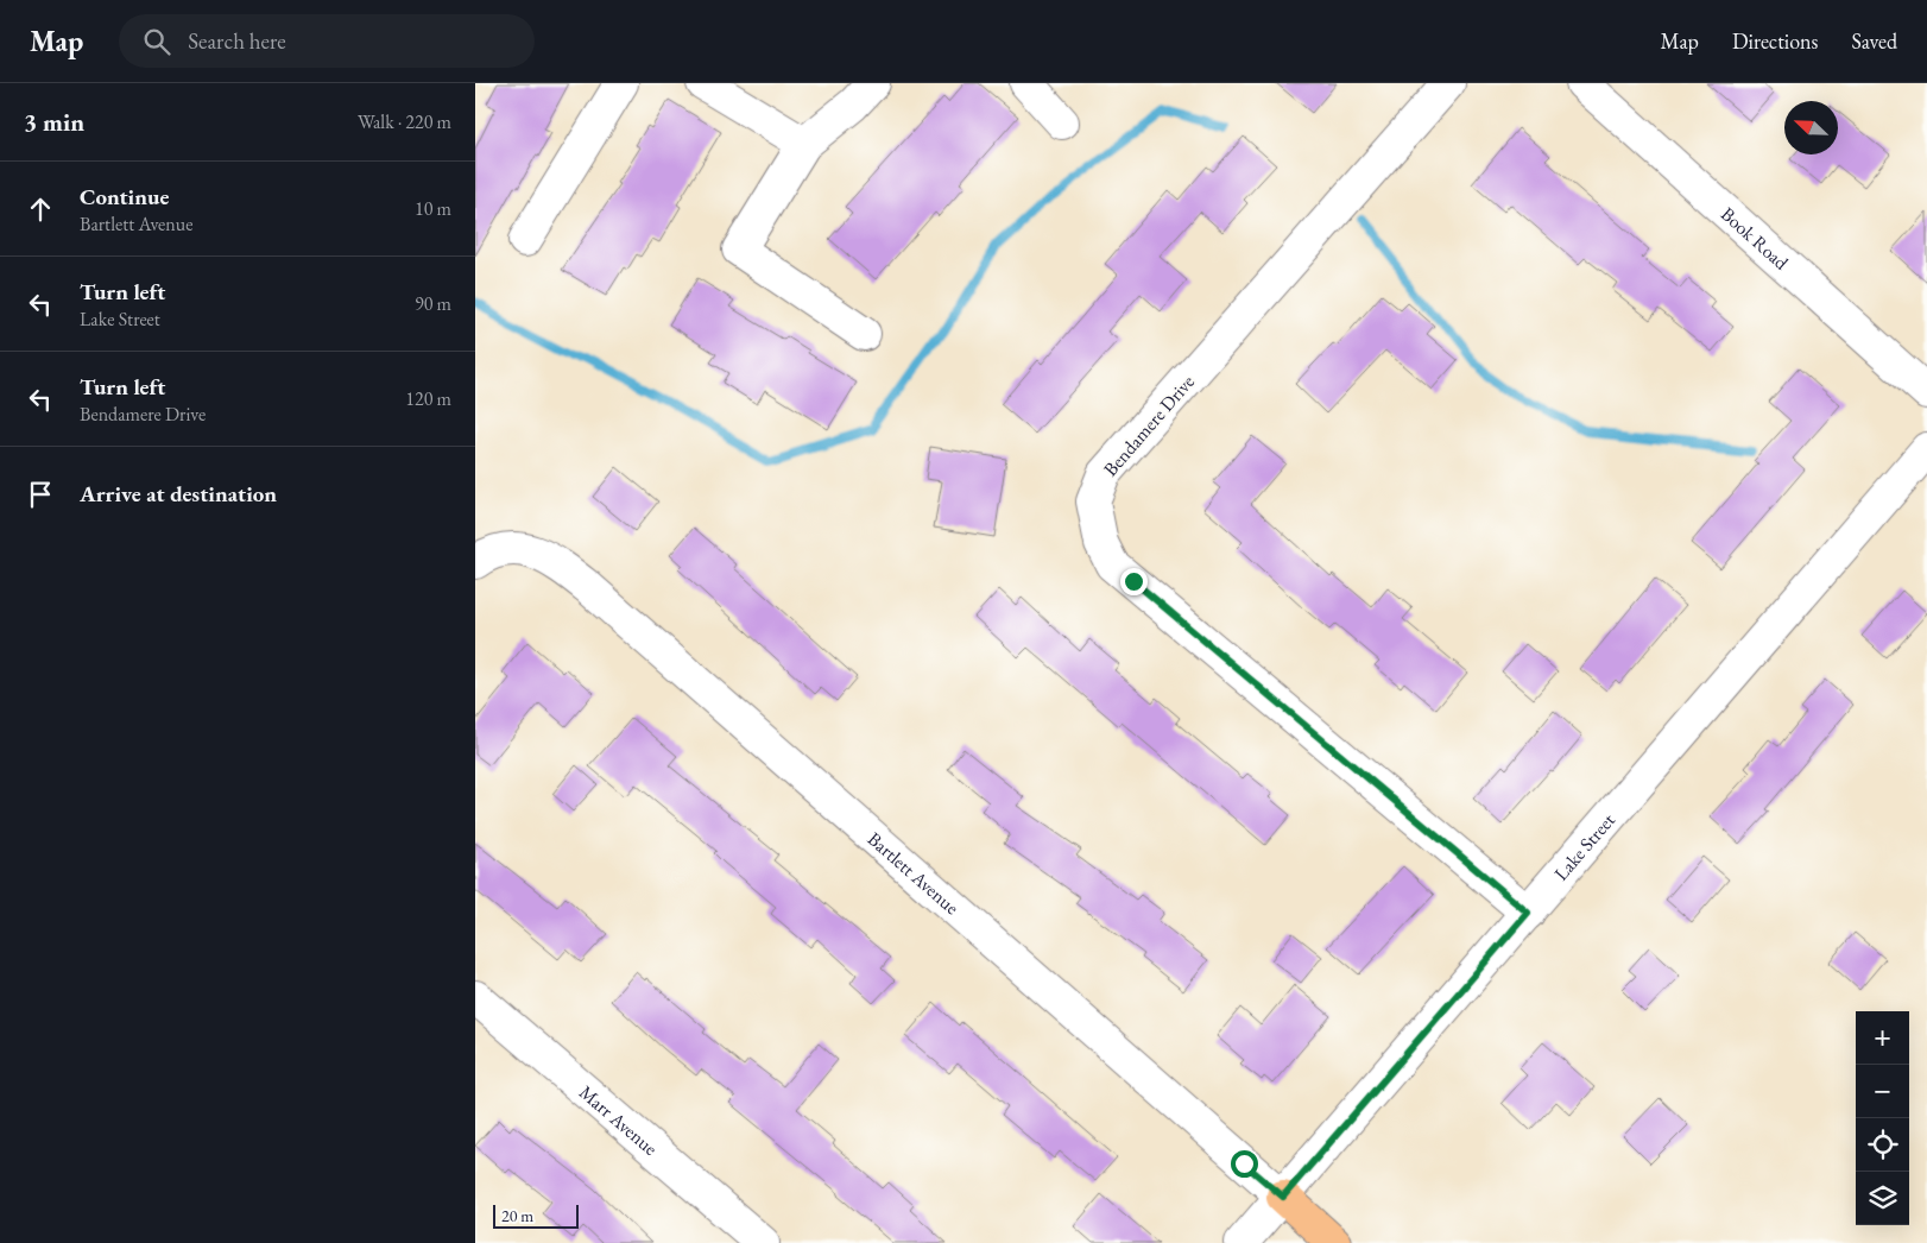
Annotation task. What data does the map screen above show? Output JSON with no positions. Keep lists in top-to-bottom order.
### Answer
{
  "streets": {
    "main road": ["Bartlett Avenue"],
    "street": [
      "Book Road",
      "Bendamere Drive",
      "Lake Street",
      "Marr Avenue"
    ]
  },
  "crossings": [
    ["Bendamere Drive", "Lake Street"],
    ["Lake Street", "Bartlett Avenue"]
  ],
  "scale_bar": "20 m",
  "north": "top left",
  "page": {
    "header": "Map",
    "search": "Search here",
    "nav": ["Map", "Directions", "Saved"],
    "heading": ["3 min", "Walk · 220 m"],
    "list": [
      ["Continue", "Bartlett Avenue", "10 m"],
      ["Turn left", "Lake Street", "90 m"],
      ["Turn left", "Bendamere Drive", "120 m"],
      "Arrive at destination"
    ],
    "map_buttons": ["+", "−"],
    "scale": "20 m"
  }
}
